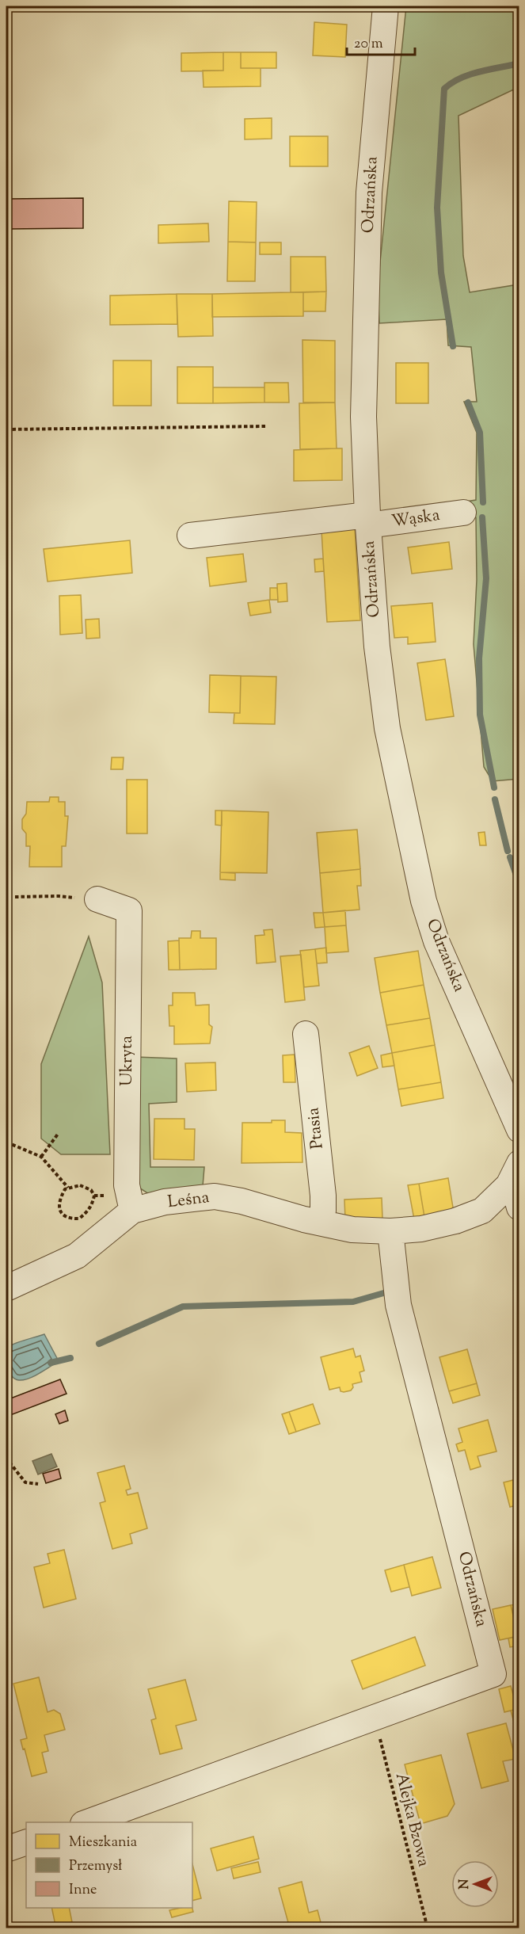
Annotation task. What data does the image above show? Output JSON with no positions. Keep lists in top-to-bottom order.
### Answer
{
  "streets": {
    "street": [
      "Odrzańska",
      "Wąska",
      "Ukryta",
      "Ptasia",
      "Leśna"
    ],
    "path": ["Alejka Bzowa"]
  },
  "crossings": [
    ["Odrzańska", "Wąska"],
    ["Odrzańska", "Leśna"],
    ["Odrzańska", "Alejka Bzowa"],
    ["Ukryta", "Leśna"],
    ["Ptasia", "Leśna"]
  ],
  "legend": ["Mieszkania", "Przemysł", "Inne"],
  "scale_bar": "20 m",
  "north": "left"
}
